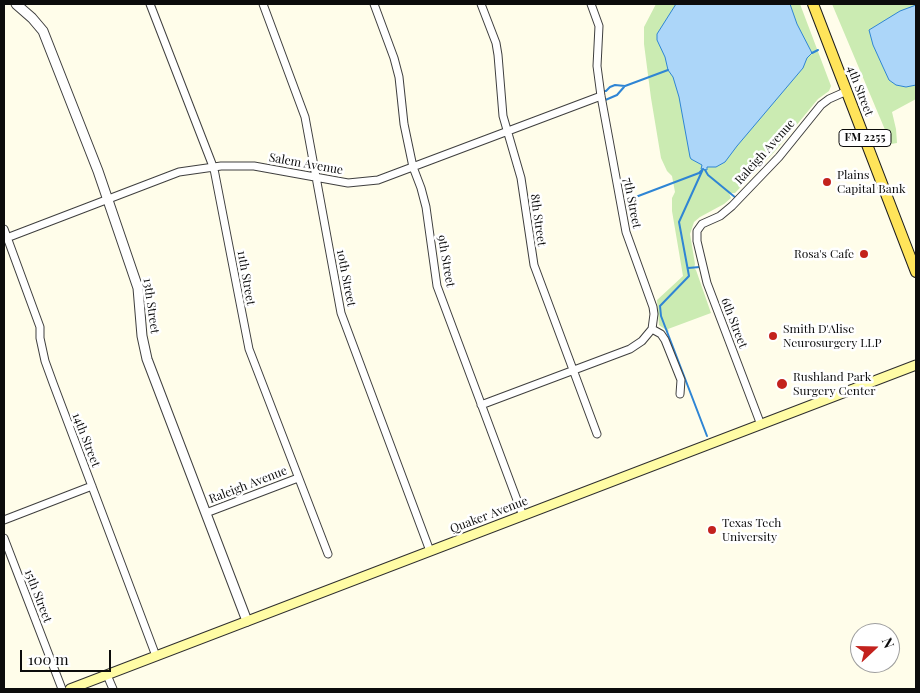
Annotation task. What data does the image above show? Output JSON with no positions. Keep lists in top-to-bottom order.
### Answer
{
  "streets": {
    "main road": ["4th Street", "FM 2255", "Quaker Avenue"],
    "street": [
      "Raleigh Avenue",
      "Salem Avenue",
      "7th Street",
      "8th Street",
      "9th Street",
      "11th Street",
      "10th Street",
      "13th Street",
      "6th Street",
      "14th Street",
      "15th Street"
    ]
  },
  "crossings": [
    ["4th Street", "Raleigh Avenue"],
    ["Raleigh Avenue", "11th Street"],
    ["Raleigh Avenue", "13th Street"],
    ["Raleigh Avenue", "6th Street"],
    ["Salem Avenue", "7th Street"],
    ["Salem Avenue", "8th Street"],
    ["Salem Avenue", "9th Street"],
    ["Salem Avenue", "11th Street"],
    ["Salem Avenue", "10th Street"],
    ["Salem Avenue", "13th Street"],
    ["Salem Avenue", "14th Street"],
    ["9th Street", "Quaker Avenue"],
    ["10th Street", "Quaker Avenue"],
    ["13th Street", "Quaker Avenue"],
    ["6th Street", "Quaker Avenue"],
    ["14th Street", "Quaker Avenue"]
  ],
  "places": [
    "Plains Capital Bank",
    "Rosa's Cafe",
    "Smith D'Alise Neurosurgery LLP",
    "Rushland Park Surgery Center",
    "Texas Tech University"
  ],
  "scale_bar": "100 m",
  "north": "right"
}
